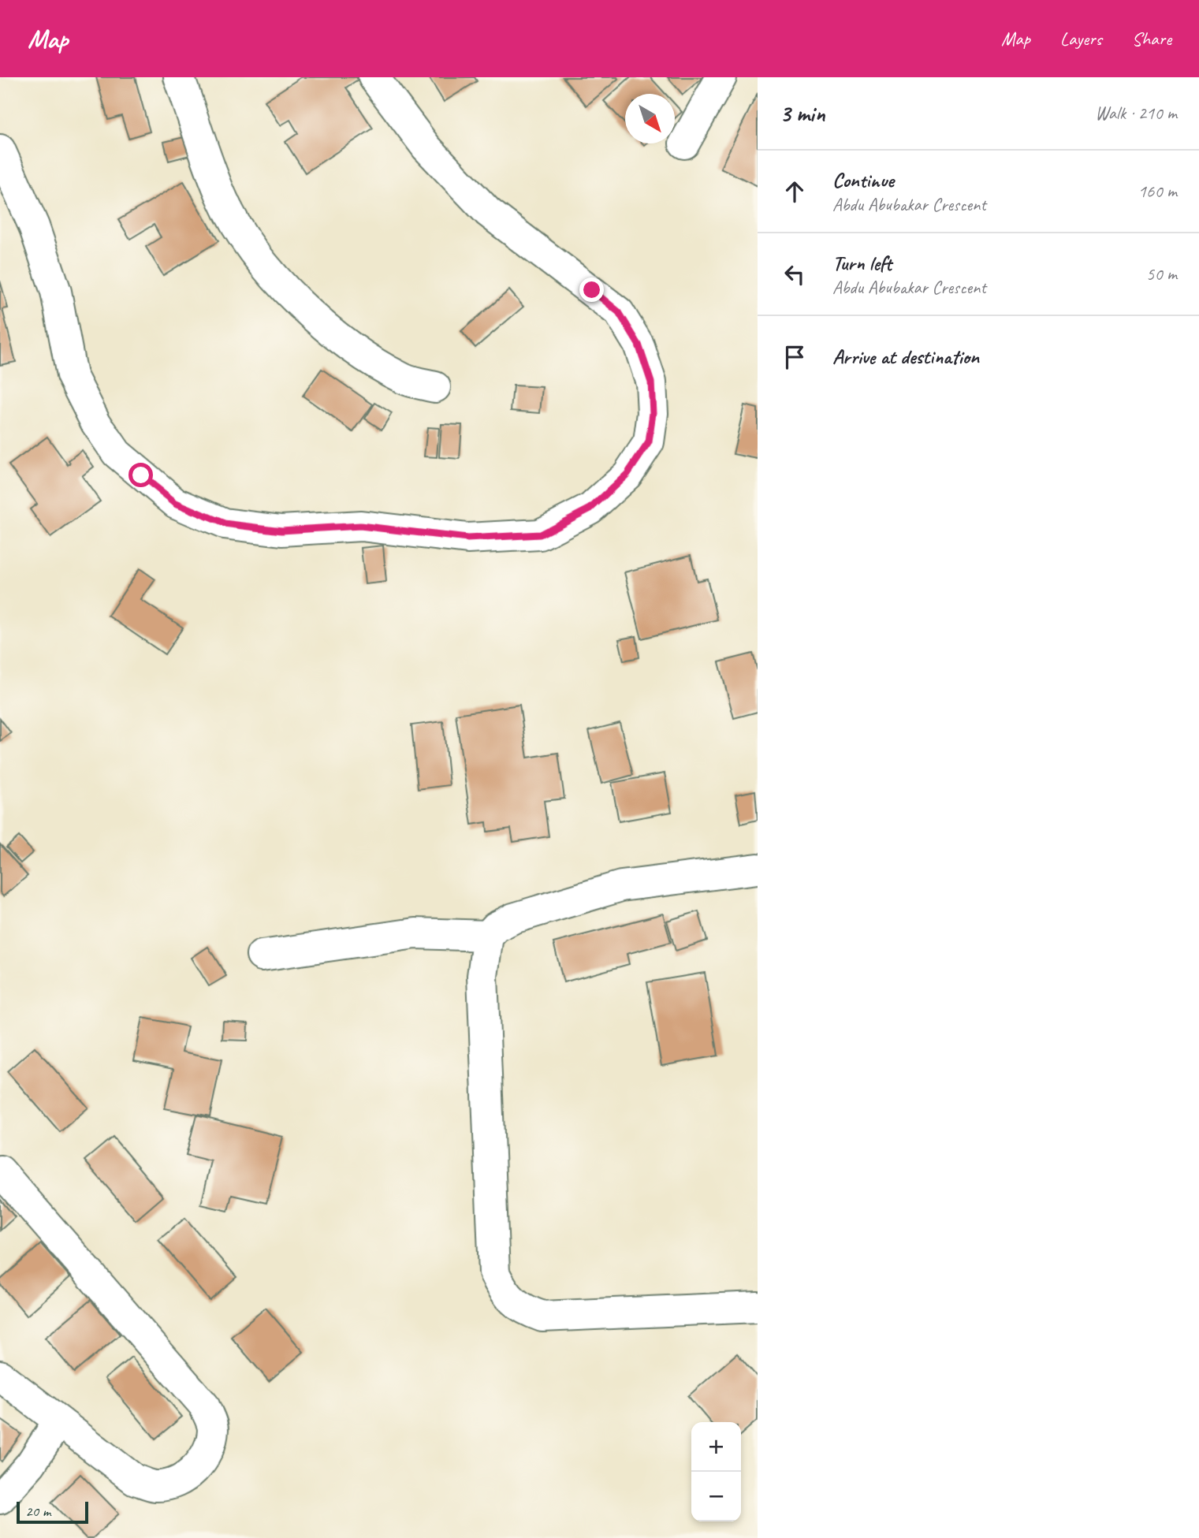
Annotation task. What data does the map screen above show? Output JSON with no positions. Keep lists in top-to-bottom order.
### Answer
{
  "scale_bar": "20 m",
  "north": "bottom right",
  "page": {
    "header": "Map",
    "nav": ["Map", "Layers", "Share"],
    "heading": ["3 min", "Walk · 210 m"],
    "list": [
      ["Continue", "Abdu Abubakar Crescent", "160 m"],
      ["Turn left", "Abdu Abubakar Crescent", "50 m"],
      "Arrive at destination"
    ],
    "map_buttons": ["+", "−"],
    "scale": "20 m"
  }
}
